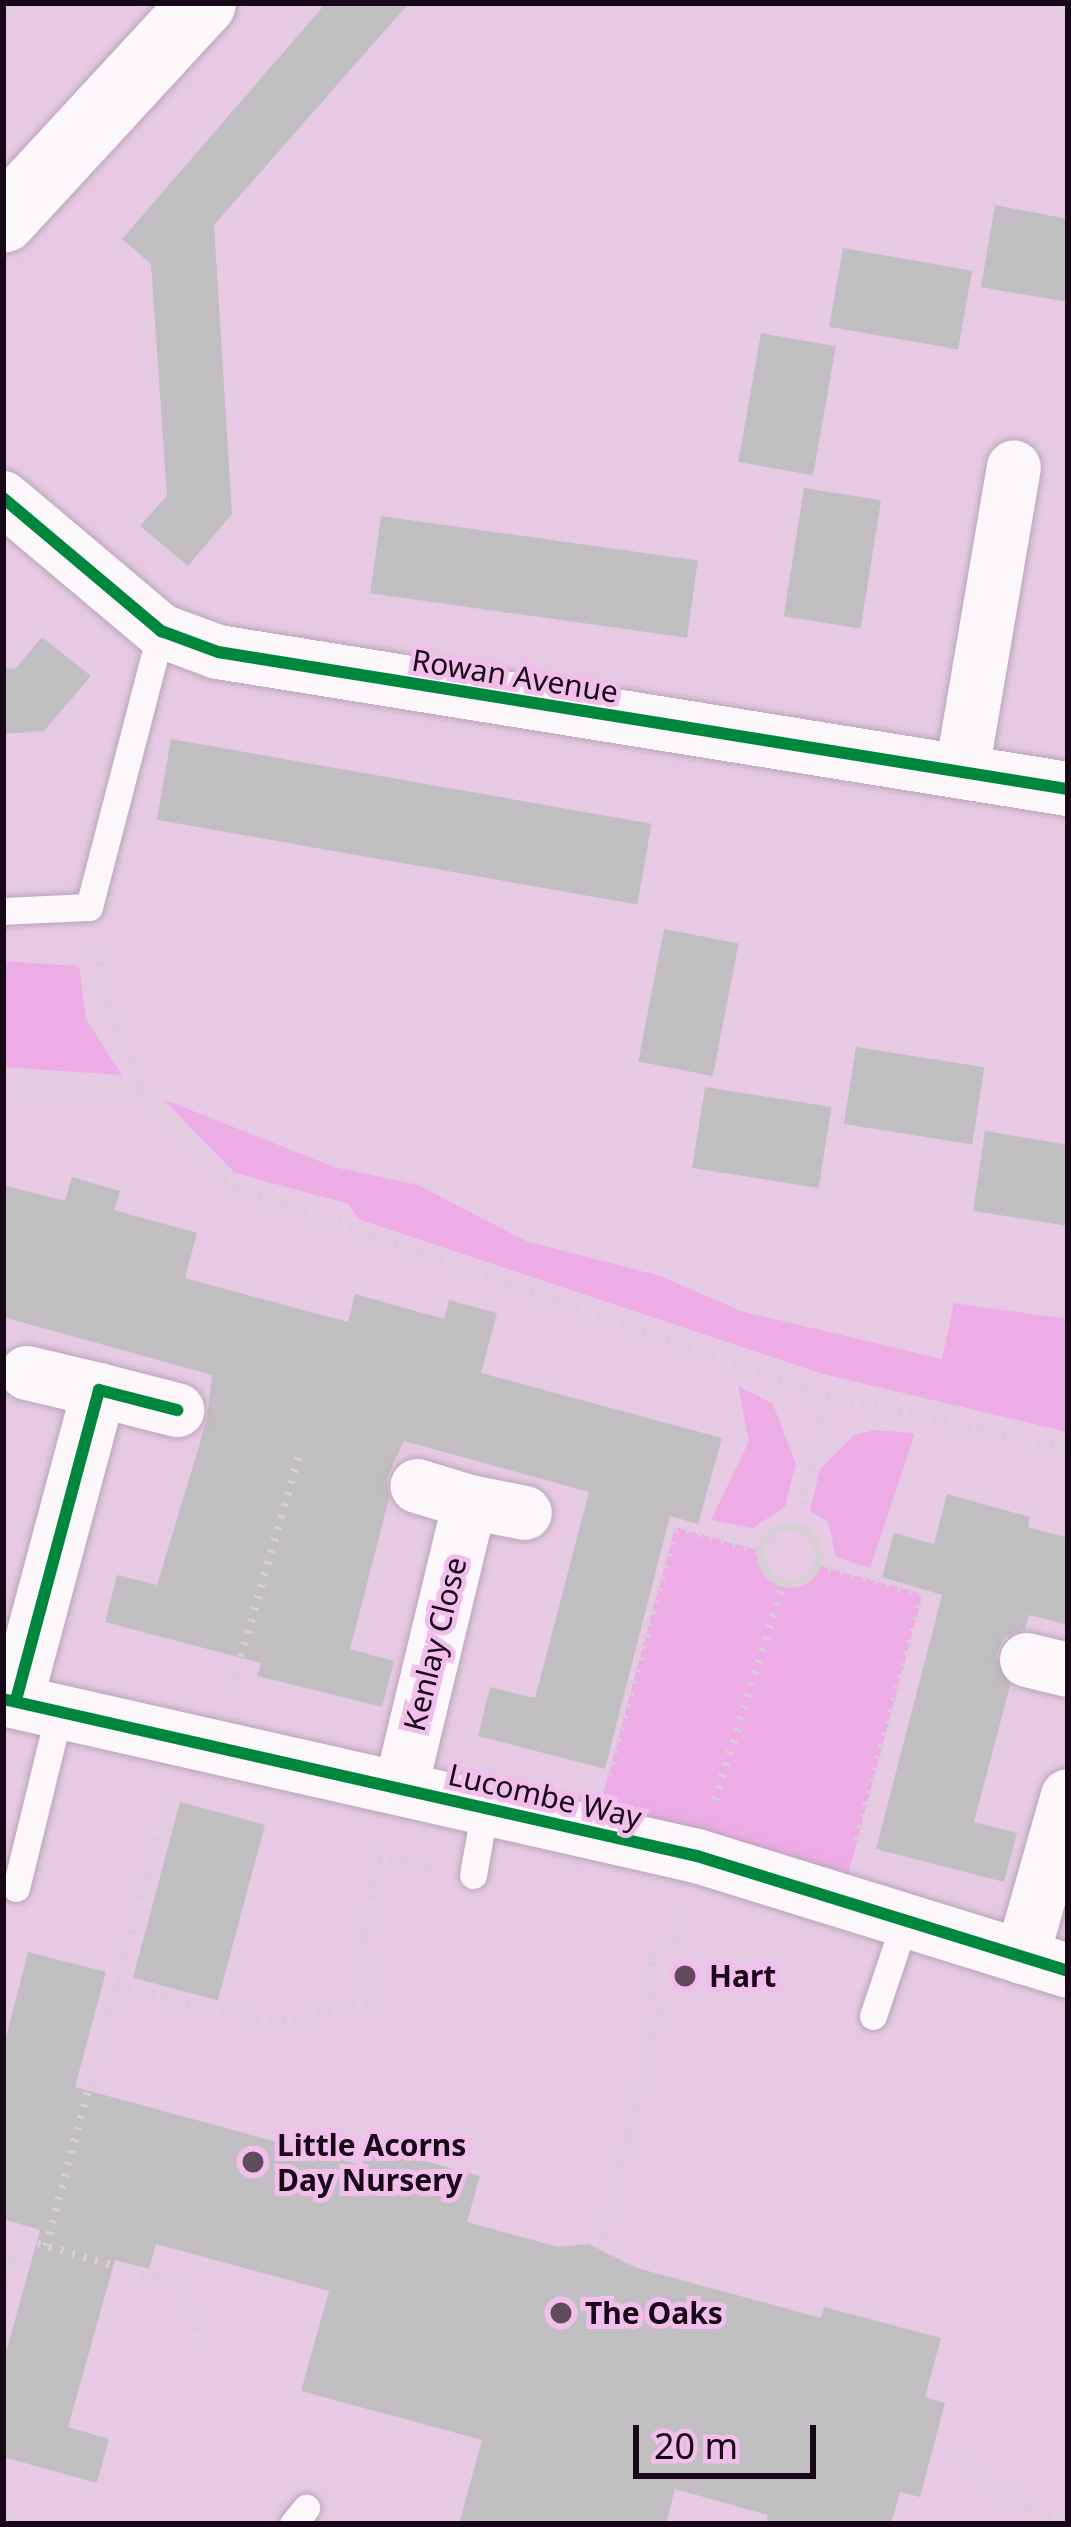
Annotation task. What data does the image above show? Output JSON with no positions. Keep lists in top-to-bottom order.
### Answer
{
  "streets": {
    "street": ["Rowan Avenue", "Kenlay Close", "Lucombe Way"]
  },
  "crossings": [
    ["Kenlay Close", "Lucombe Way"]
  ],
  "places": ["Hart", "Little Acorns Day Nursery", "The Oaks"],
  "scale_bar": "20 m"
}
